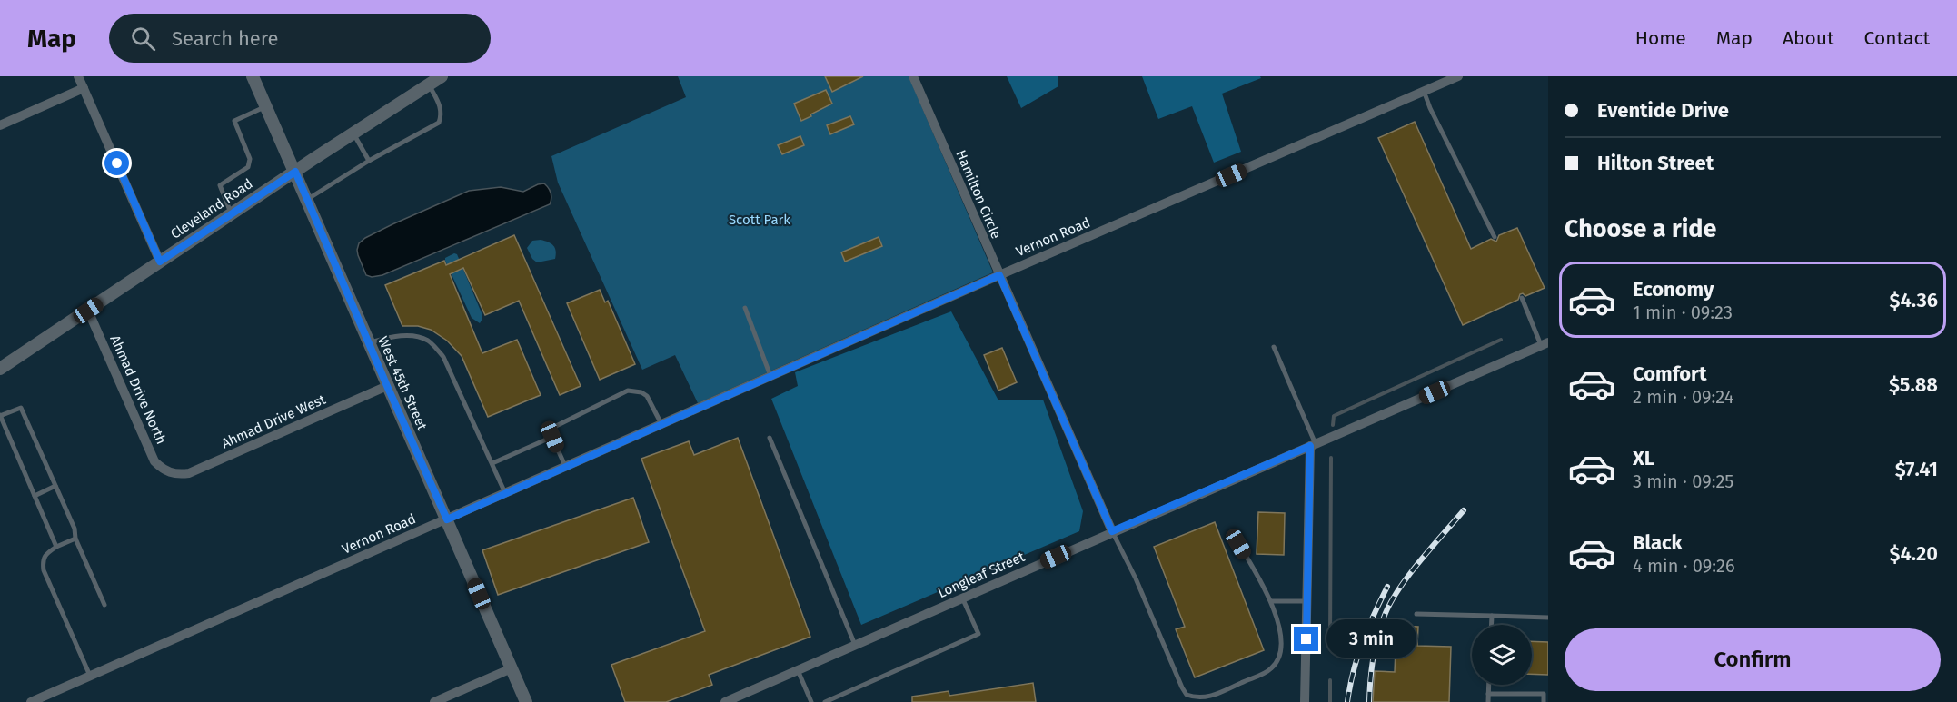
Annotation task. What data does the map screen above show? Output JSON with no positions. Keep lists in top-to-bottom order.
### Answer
{
  "streets": {
    "street": [
      "Hamilton Circle",
      "Cleveland Road",
      "Vernon Road",
      "West 45th Street",
      "Ahmad Drive North",
      "Ahmad Drive West",
      "Longleaf Street"
    ]
  },
  "crossings": [
    ["Hamilton Circle", "Vernon Road"],
    ["Hamilton Circle", "Longleaf Street"],
    ["Cleveland Road", "West 45th Street"],
    ["Cleveland Road", "Ahmad Drive North"],
    ["Vernon Road", "West 45th Street"],
    ["West 45th Street", "Ahmad Drive West"],
    ["Ahmad Drive North", "Ahmad Drive West"]
  ],
  "parks": ["Scott Park"],
  "page": {
    "header": "Map",
    "search": "Search here",
    "nav": [
      "Home",
      "Map",
      "About",
      "Contact"
    ],
    "banner": ["Eventide Drive", "Hilton Street"],
    "heading": "Choose a ride",
    "list": [
      {
        "name": "Economy",
        "note": "1 min · 09:23",
        "value": "$4.36"
      },
      {
        "name": "Comfort",
        "note": "2 min · 09:24",
        "value": "$5.88"
      },
      {
        "name": "XL",
        "note": "3 min · 09:25",
        "value": "$7.41"
      },
      {
        "name": "Black",
        "note": "4 min · 09:26",
        "value": "$4.20"
      }
    ],
    "buttons": "Confirm",
    "bubble": "3 min"
  }
}
